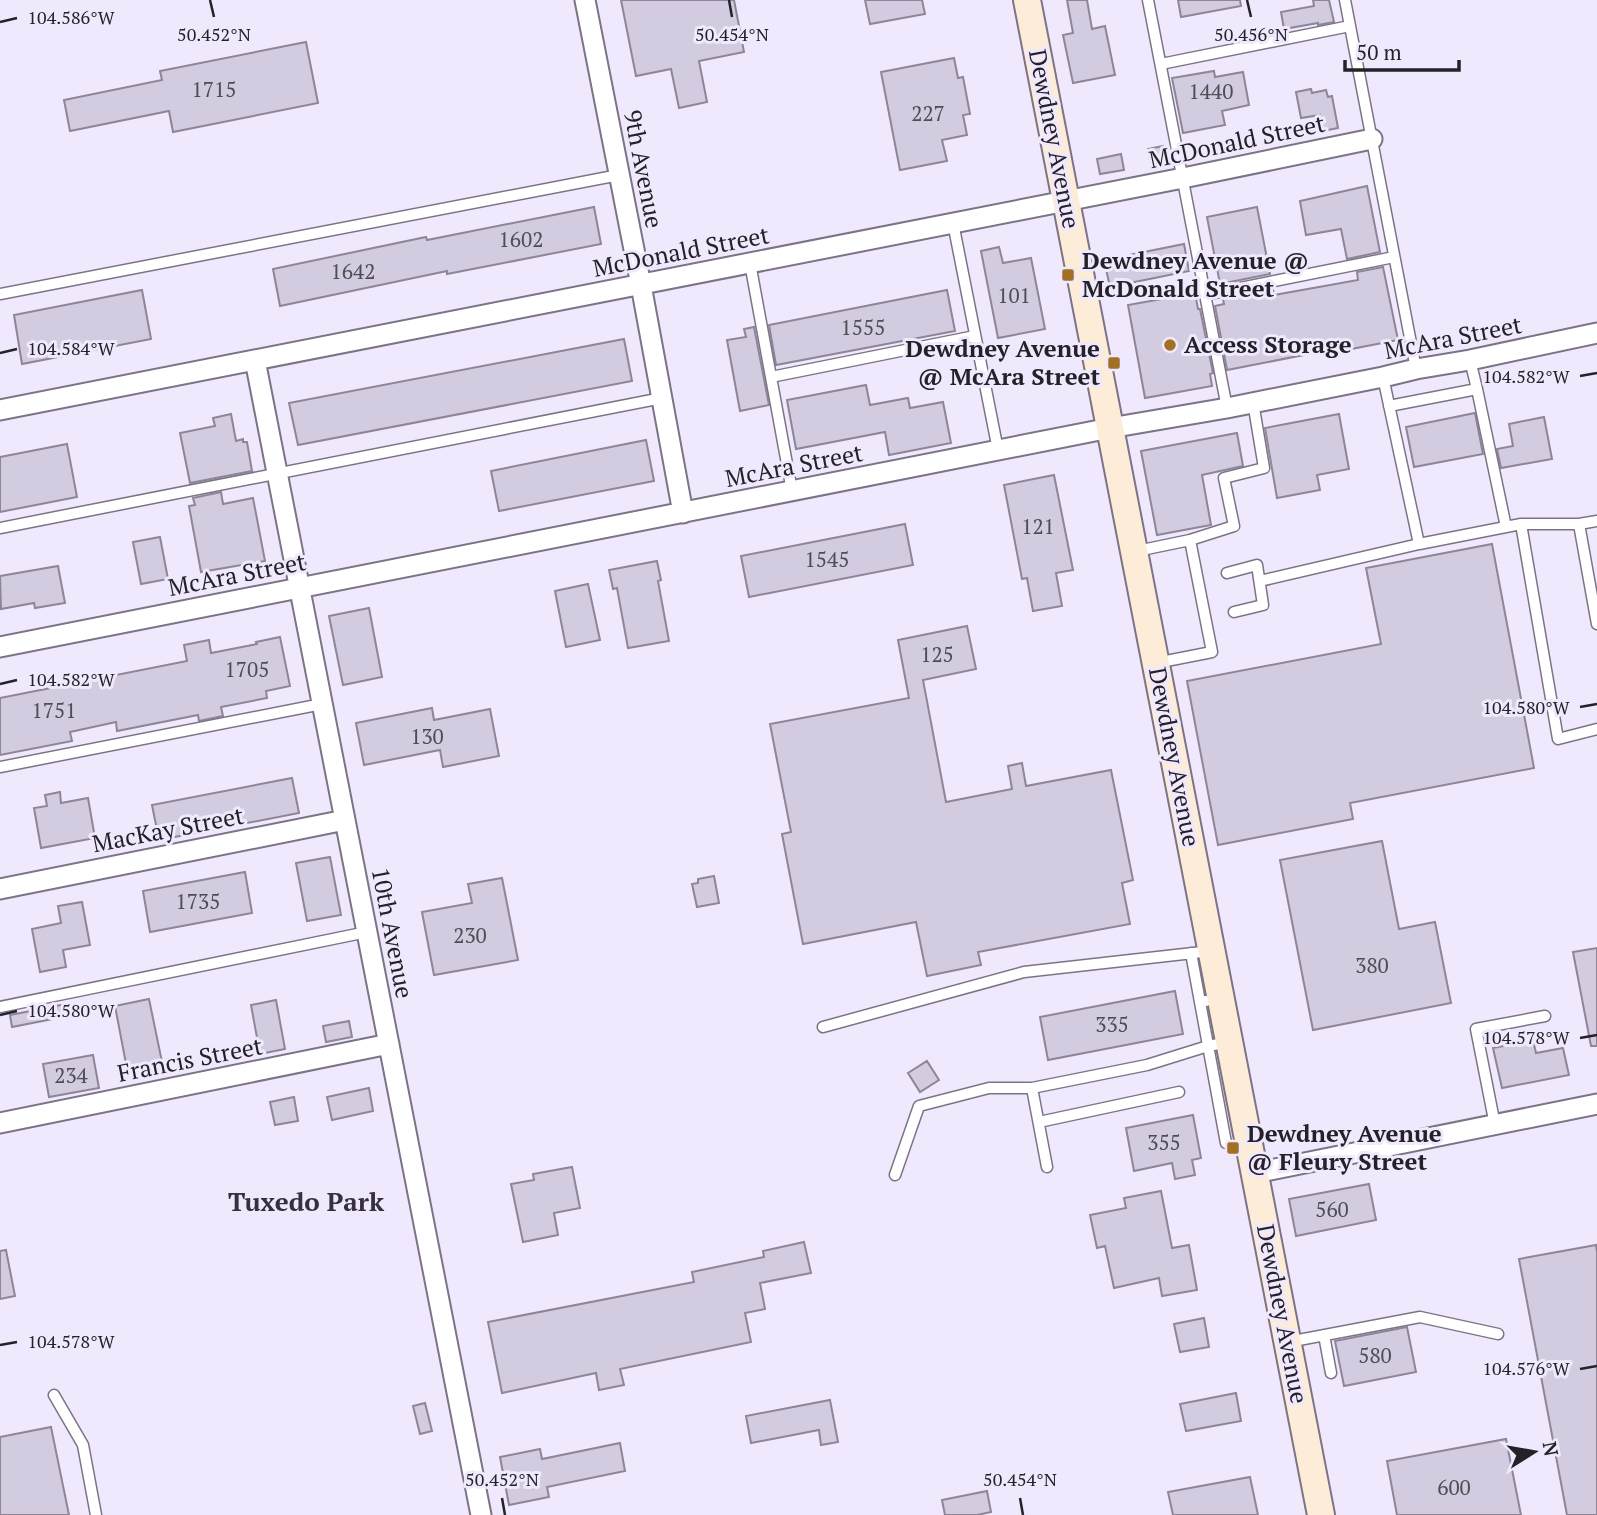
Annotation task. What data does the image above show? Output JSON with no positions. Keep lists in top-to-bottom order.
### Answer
{
  "streets": {
    "street": [
      "Dewdney Avenue",
      "McDonald Street",
      "9th Avenue",
      "McAra Street",
      "MacKay Street",
      "10th Avenue",
      "Francis Street"
    ]
  },
  "crossings": [
    ["Dewdney Avenue", "McDonald Street"],
    ["Dewdney Avenue", "McAra Street"],
    ["McDonald Street", "9th Avenue"],
    ["McDonald Street", "10th Avenue"],
    ["9th Avenue", "McAra Street"],
    ["McAra Street", "10th Avenue"],
    ["MacKay Street", "10th Avenue"],
    ["10th Avenue", "Francis Street"]
  ],
  "districts": ["Tuxedo Park"],
  "places": {
    "transit": ["Dewdney Avenue @ McDonald Street", "Dewdney Avenue @ McAra Street", "Dewdney Avenue @ Fleury Street"],
    "other": ["Access Storage"]
  },
  "house_numbers": [
    "1715",
    "1440",
    "227",
    "1602",
    "1642",
    "101",
    "1555",
    "121",
    "1545",
    "125",
    "1705",
    "1751",
    "130",
    "1735",
    "230",
    "380",
    "335",
    "234",
    "355",
    "560",
    "580",
    "600"
  ],
  "scale_bar": "50 m",
  "north": "right",
  "coordinates": [
    "104.586°W",
    "50.452°N",
    "50.454°N",
    "50.456°N",
    "104.584°W",
    "104.582°W",
    "104.580°W",
    "104.578°W",
    "104.576°W"
  ]
}
